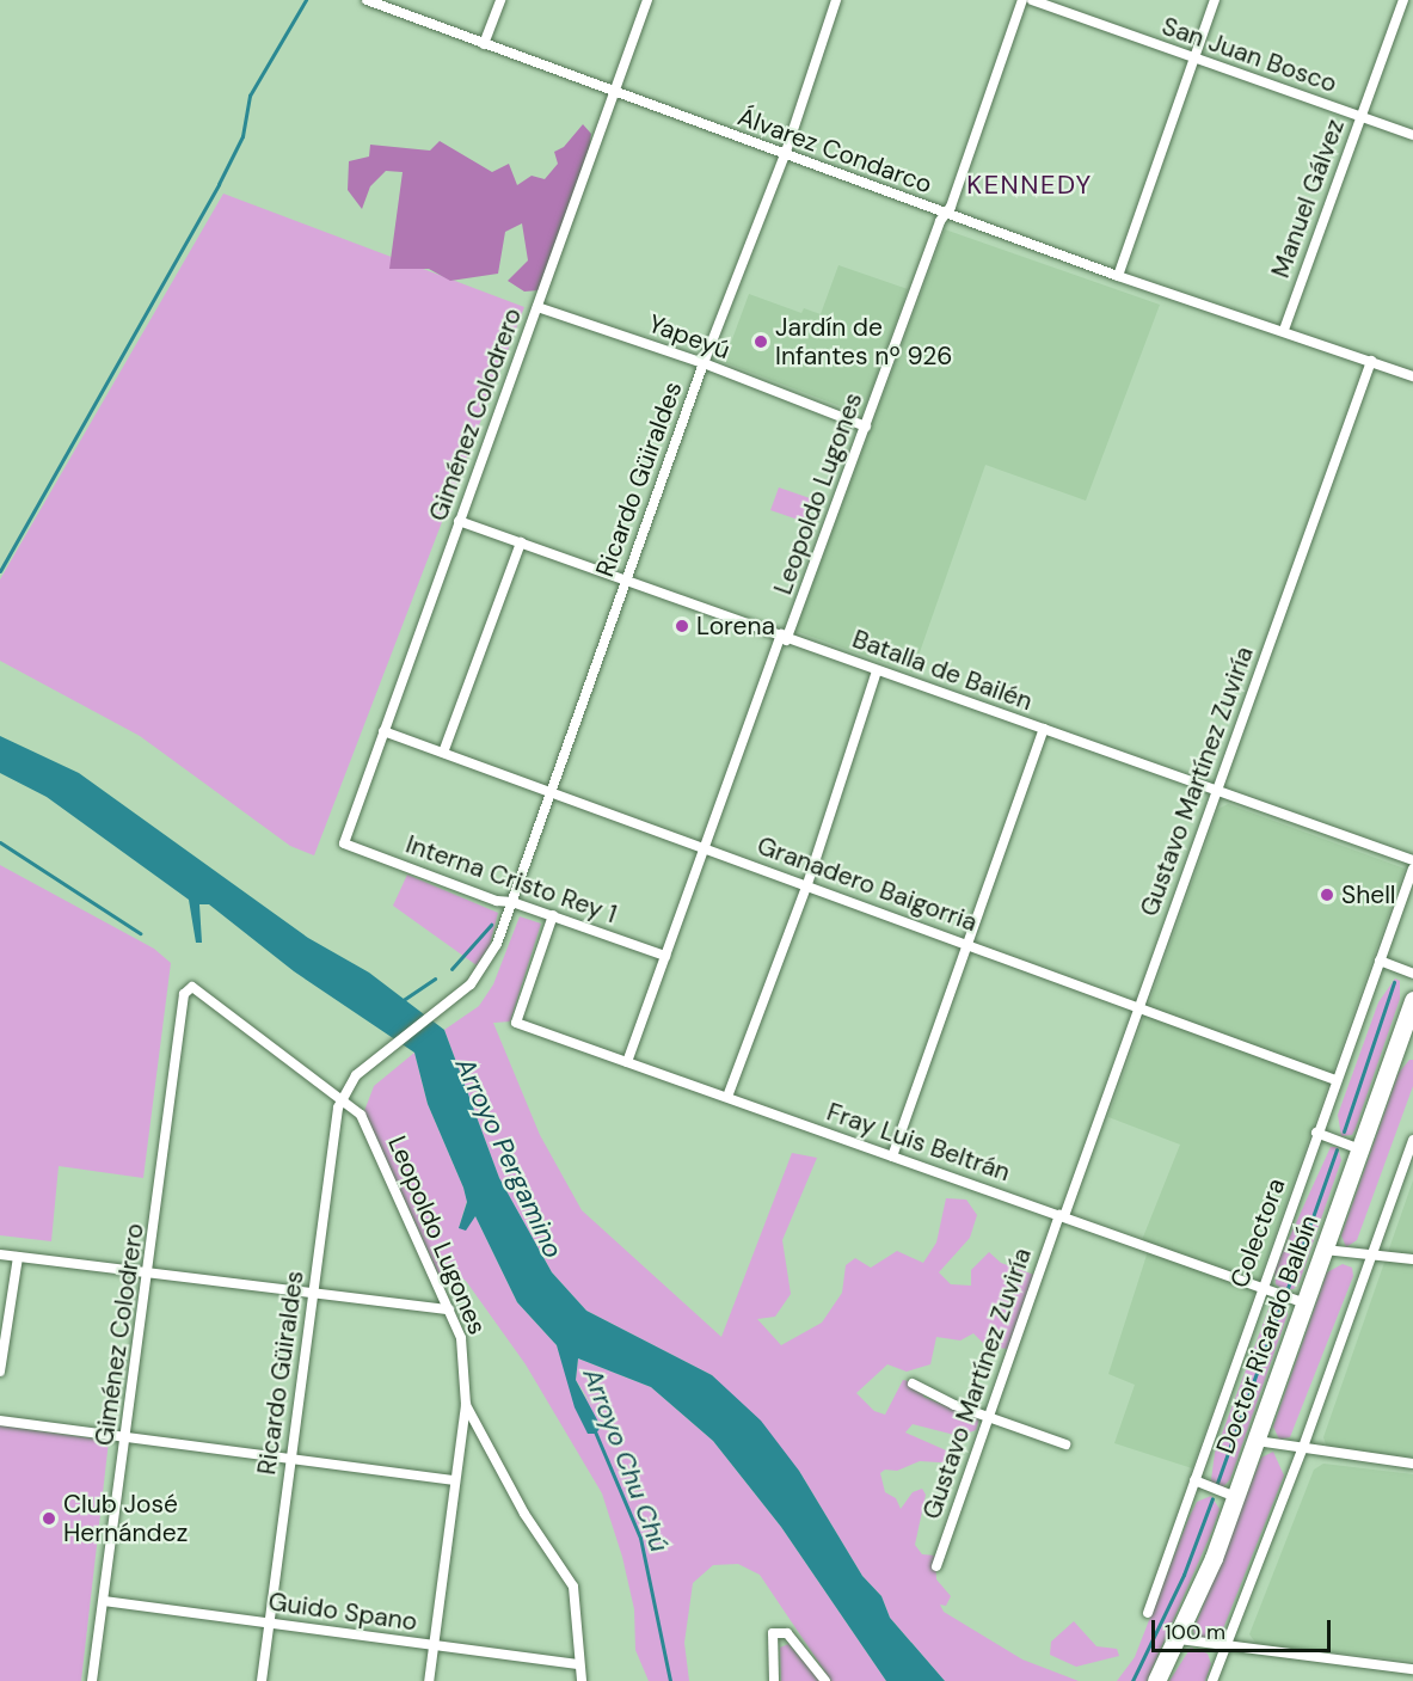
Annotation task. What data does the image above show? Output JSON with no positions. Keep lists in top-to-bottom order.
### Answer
{
  "streets": {
    "highway": ["Doctor Ricardo Balbín"],
    "street": [
      "San Juan Bosco",
      "Álvarez Condarco",
      "Manuel Gálvez",
      "Yapeyú",
      "Giménez Colodrero",
      "Ricardo Güiraldes",
      "Leopoldo Lugones",
      "Batalla de Bailén",
      "Gustavo Martínez Zuviría",
      "Interna Cristo Rey 1",
      "Granadero Baigorria",
      "Fray Luis Beltrán",
      "Colectora",
      "Guido Spano"
    ]
  },
  "crossings": [
    ["San Juan Bosco", "Manuel Gálvez"],
    ["Álvarez Condarco", "Manuel Gálvez"],
    ["Álvarez Condarco", "Giménez Colodrero"],
    ["Álvarez Condarco", "Ricardo Güiraldes"],
    ["Álvarez Condarco", "Leopoldo Lugones"],
    ["Álvarez Condarco", "Gustavo Martínez Zuviría"],
    ["Yapeyú", "Giménez Colodrero"],
    ["Yapeyú", "Ricardo Güiraldes"],
    ["Yapeyú", "Leopoldo Lugones"],
    ["Giménez Colodrero", "Leopoldo Lugones"],
    ["Giménez Colodrero", "Batalla de Bailén"],
    ["Giménez Colodrero", "Interna Cristo Rey 1"],
    ["Giménez Colodrero", "Granadero Baigorria"],
    ["Giménez Colodrero", "Guido Spano"],
    ["Ricardo Güiraldes", "Leopoldo Lugones"],
    ["Ricardo Güiraldes", "Batalla de Bailén"],
    ["Ricardo Güiraldes", "Interna Cristo Rey 1"],
    ["Ricardo Güiraldes", "Granadero Baigorria"],
    ["Ricardo Güiraldes", "Guido Spano"],
    ["Leopoldo Lugones", "Batalla de Bailén"],
    ["Leopoldo Lugones", "Interna Cristo Rey 1"],
    ["Leopoldo Lugones", "Granadero Baigorria"],
    ["Leopoldo Lugones", "Fray Luis Beltrán"],
    ["Leopoldo Lugones", "Guido Spano"],
    ["Batalla de Bailén", "Gustavo Martínez Zuviría"],
    ["Gustavo Martínez Zuviría", "Granadero Baigorria"],
    ["Gustavo Martínez Zuviría", "Fray Luis Beltrán"],
    ["Interna Cristo Rey 1", "Fray Luis Beltrán"],
    ["Granadero Baigorria", "Colectora"],
    ["Fray Luis Beltrán", "Colectora"],
    ["Fray Luis Beltrán", "Doctor Ricardo Balbín"]
  ],
  "districts": ["KENNEDY"],
  "water": ["Arroyo Pergamino", "Arroyo Chu Chú"],
  "places": [
    "Jardín de Infantes nº 926",
    "Lorena",
    "Shell",
    "Club José Hernández"
  ],
  "scale_bar": "100 m"
}
